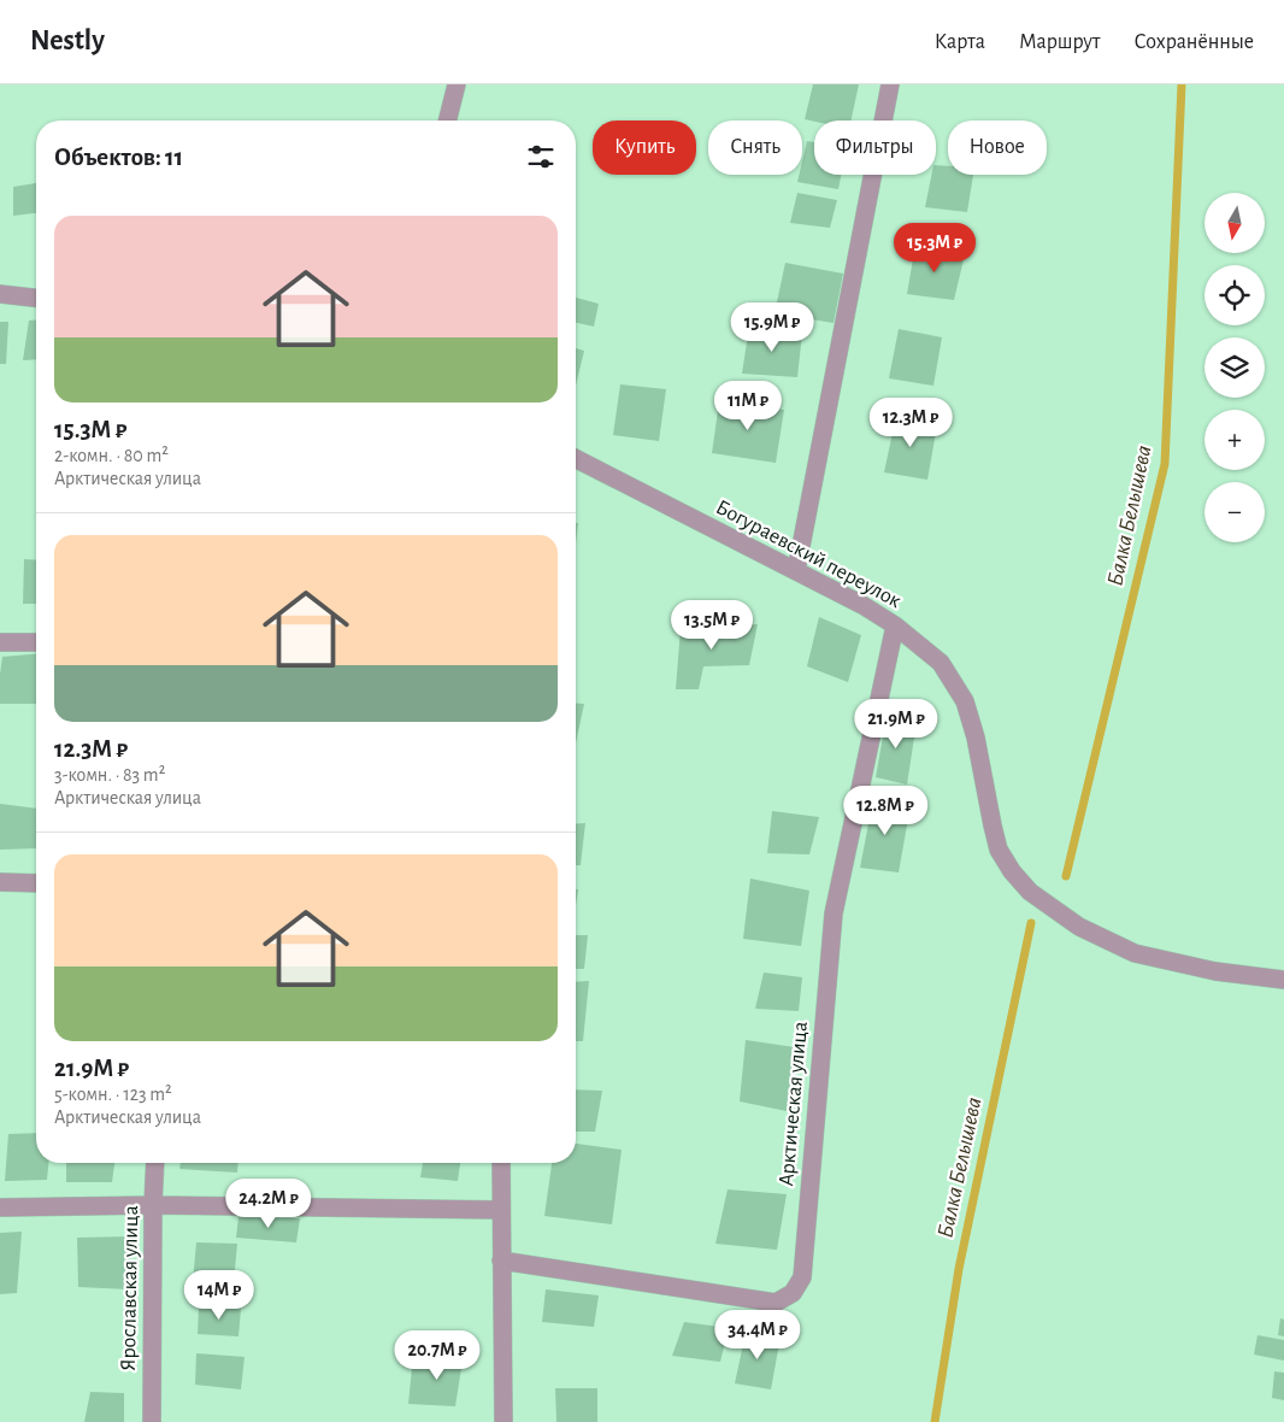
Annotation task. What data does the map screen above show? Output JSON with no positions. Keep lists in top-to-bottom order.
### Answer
{
  "streets": {
    "street": ["Богураевский переулок", "Арктическая улица", "Ярославская улица"]
  },
  "crossings": [
    ["Богураевский переулок", "Арктическая улица"]
  ],
  "water": ["Балка Белышева"],
  "north": "bottom",
  "page": {
    "header": "Nestly",
    "nav": ["Карта", "Маршрут", "Сохранённые"],
    "chip": [
      "Купить",
      "Снять",
      "Фильтры",
      "Новое"
    ],
    "heading": "Объектов: 11",
    "map_buttons": ["+", "−"],
    "list": [
      {
        "name": "15.3M ₽",
        "note": "2-комн. · 80 m² · Арктическая улица"
      },
      {
        "name": "12.3M ₽",
        "note": "3-комн. · 83 m² · Арктическая улица"
      },
      {
        "name": "21.9M ₽",
        "note": "5-комн. · 123 m² · Арктическая улица"
      }
    ],
    "price": [
      "15.3M ₽",
      "15.9M ₽",
      "11M ₽",
      "12.3M ₽",
      "13.5M ₽",
      "21.9M ₽",
      "12.8M ₽",
      "24.2M ₽",
      "14M ₽",
      "34.4M ₽",
      "20.7M ₽"
    ]
  }
}
